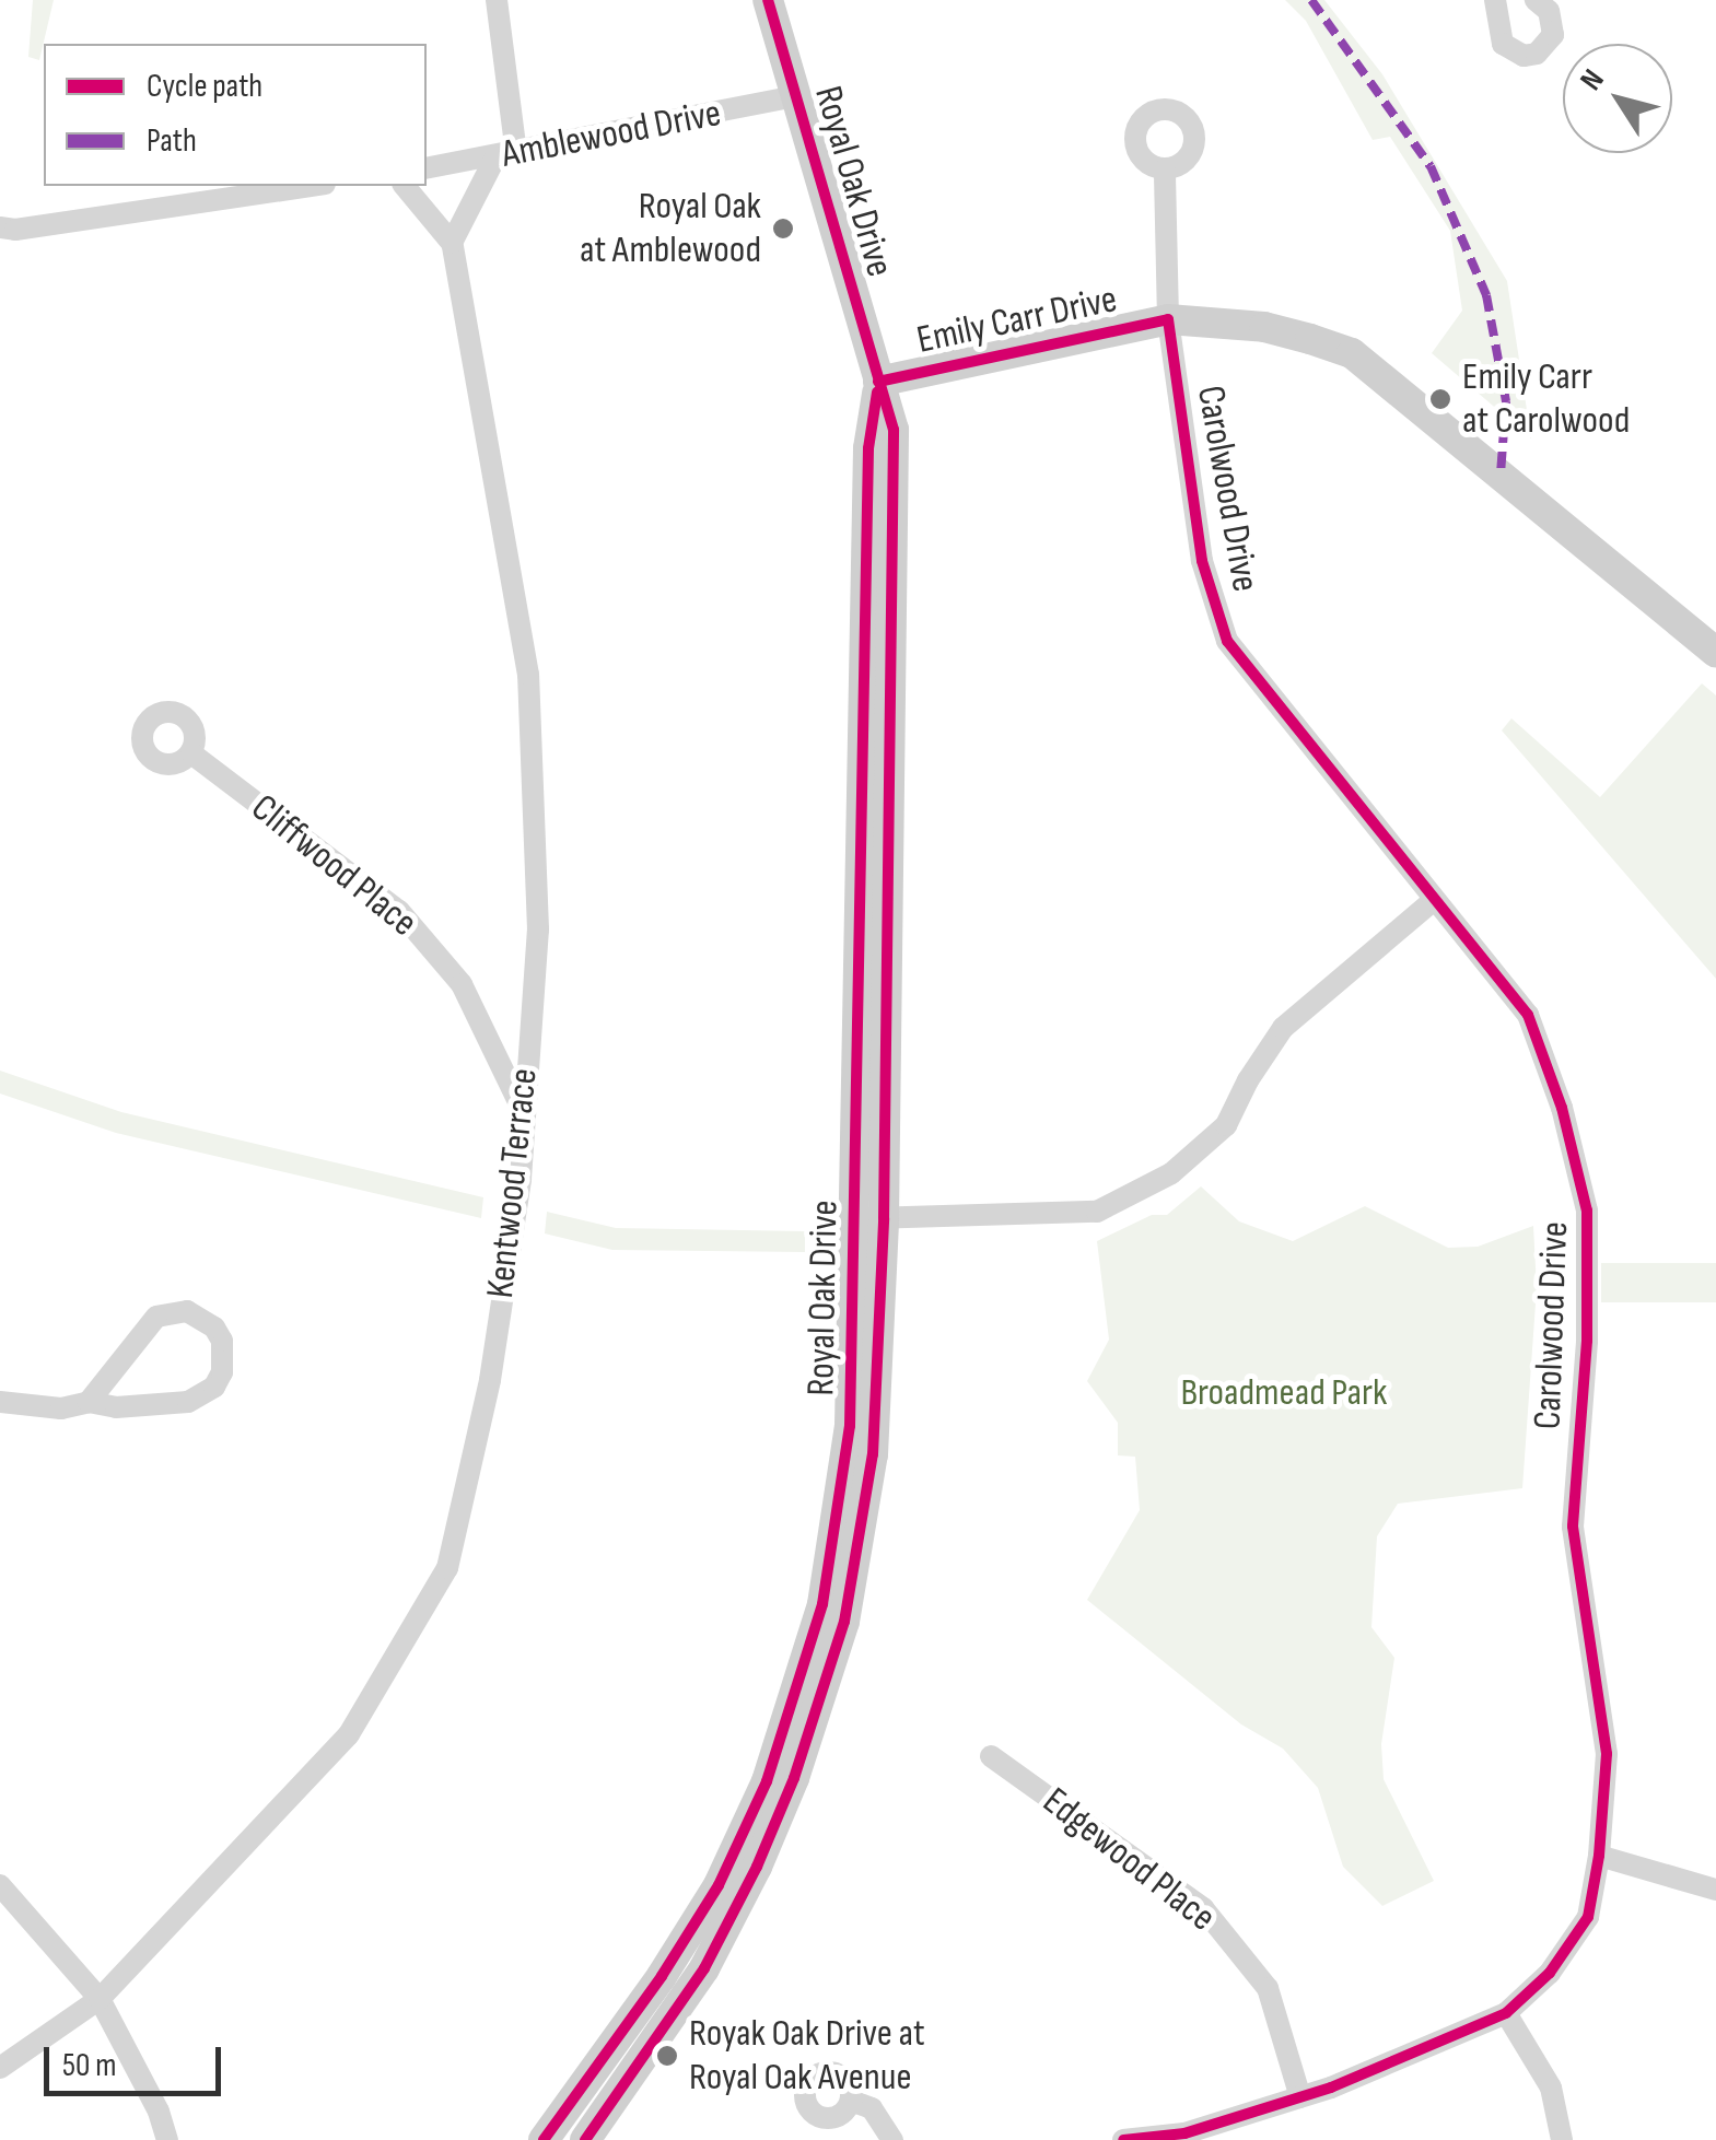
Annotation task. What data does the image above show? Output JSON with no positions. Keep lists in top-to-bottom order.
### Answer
{
  "streets": {
    "main road": ["Royal Oak Drive", "Emily Carr Drive"],
    "street": [
      "Amblewood Drive",
      "Carolwood Drive",
      "Cliffwood Place",
      "Kentwood Terrace",
      "Edgewood Place"
    ]
  },
  "crossings": [
    ["Amblewood Drive", "Royal Oak Drive"],
    ["Royal Oak Drive", "Emily Carr Drive"],
    ["Emily Carr Drive", "Carolwood Drive"],
    ["Carolwood Drive", "Edgewood Place"],
    ["Cliffwood Place", "Kentwood Terrace"]
  ],
  "parks": ["Broadmead Park"],
  "places": ["Royal Oak at Amblewood", "Emily Carr at Carolwood", "Royak Oak Drive at Royal Oak Avenue"],
  "legend": ["Cycle path", "Path"],
  "scale_bar": "50 m",
  "north": "top left"
}
